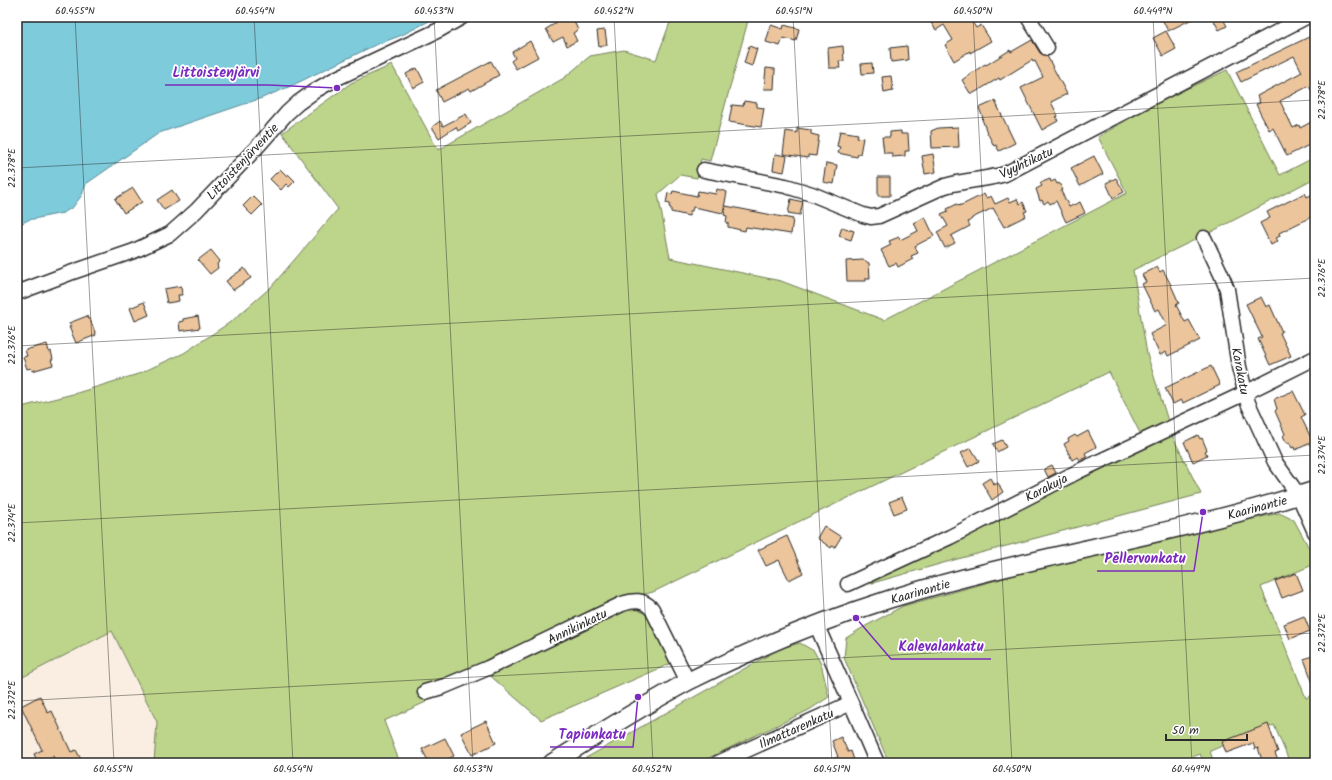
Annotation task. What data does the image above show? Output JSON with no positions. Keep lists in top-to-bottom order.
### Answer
{
  "streets": {
    "main road": ["Kaarinantie"],
    "street": [
      "Littoistenjärventie",
      "Vyyhtikatu",
      "Karakatu",
      "Karakuja",
      "Annikinkatu",
      "Ilmattarenkatu"
    ]
  },
  "crossings": [
    ["Karakatu", "Karakuja"],
    ["Karakatu", "Kaarinantie"],
    ["Kaarinantie", "Annikinkatu"]
  ],
  "places": [
    "Littoistenjärvi",
    "Pellervonkatu",
    "Kalevalankatu",
    "Tapionkatu"
  ],
  "scale_bar": "50 m",
  "coordinates": [
    "60.455°N",
    "60.454°N",
    "60.453°N",
    "60.452°N",
    "60.451°N",
    "60.450°N",
    "60.449°N",
    "22.378°E",
    "22.376°E",
    "22.374°E",
    "22.372°E"
  ]
}
